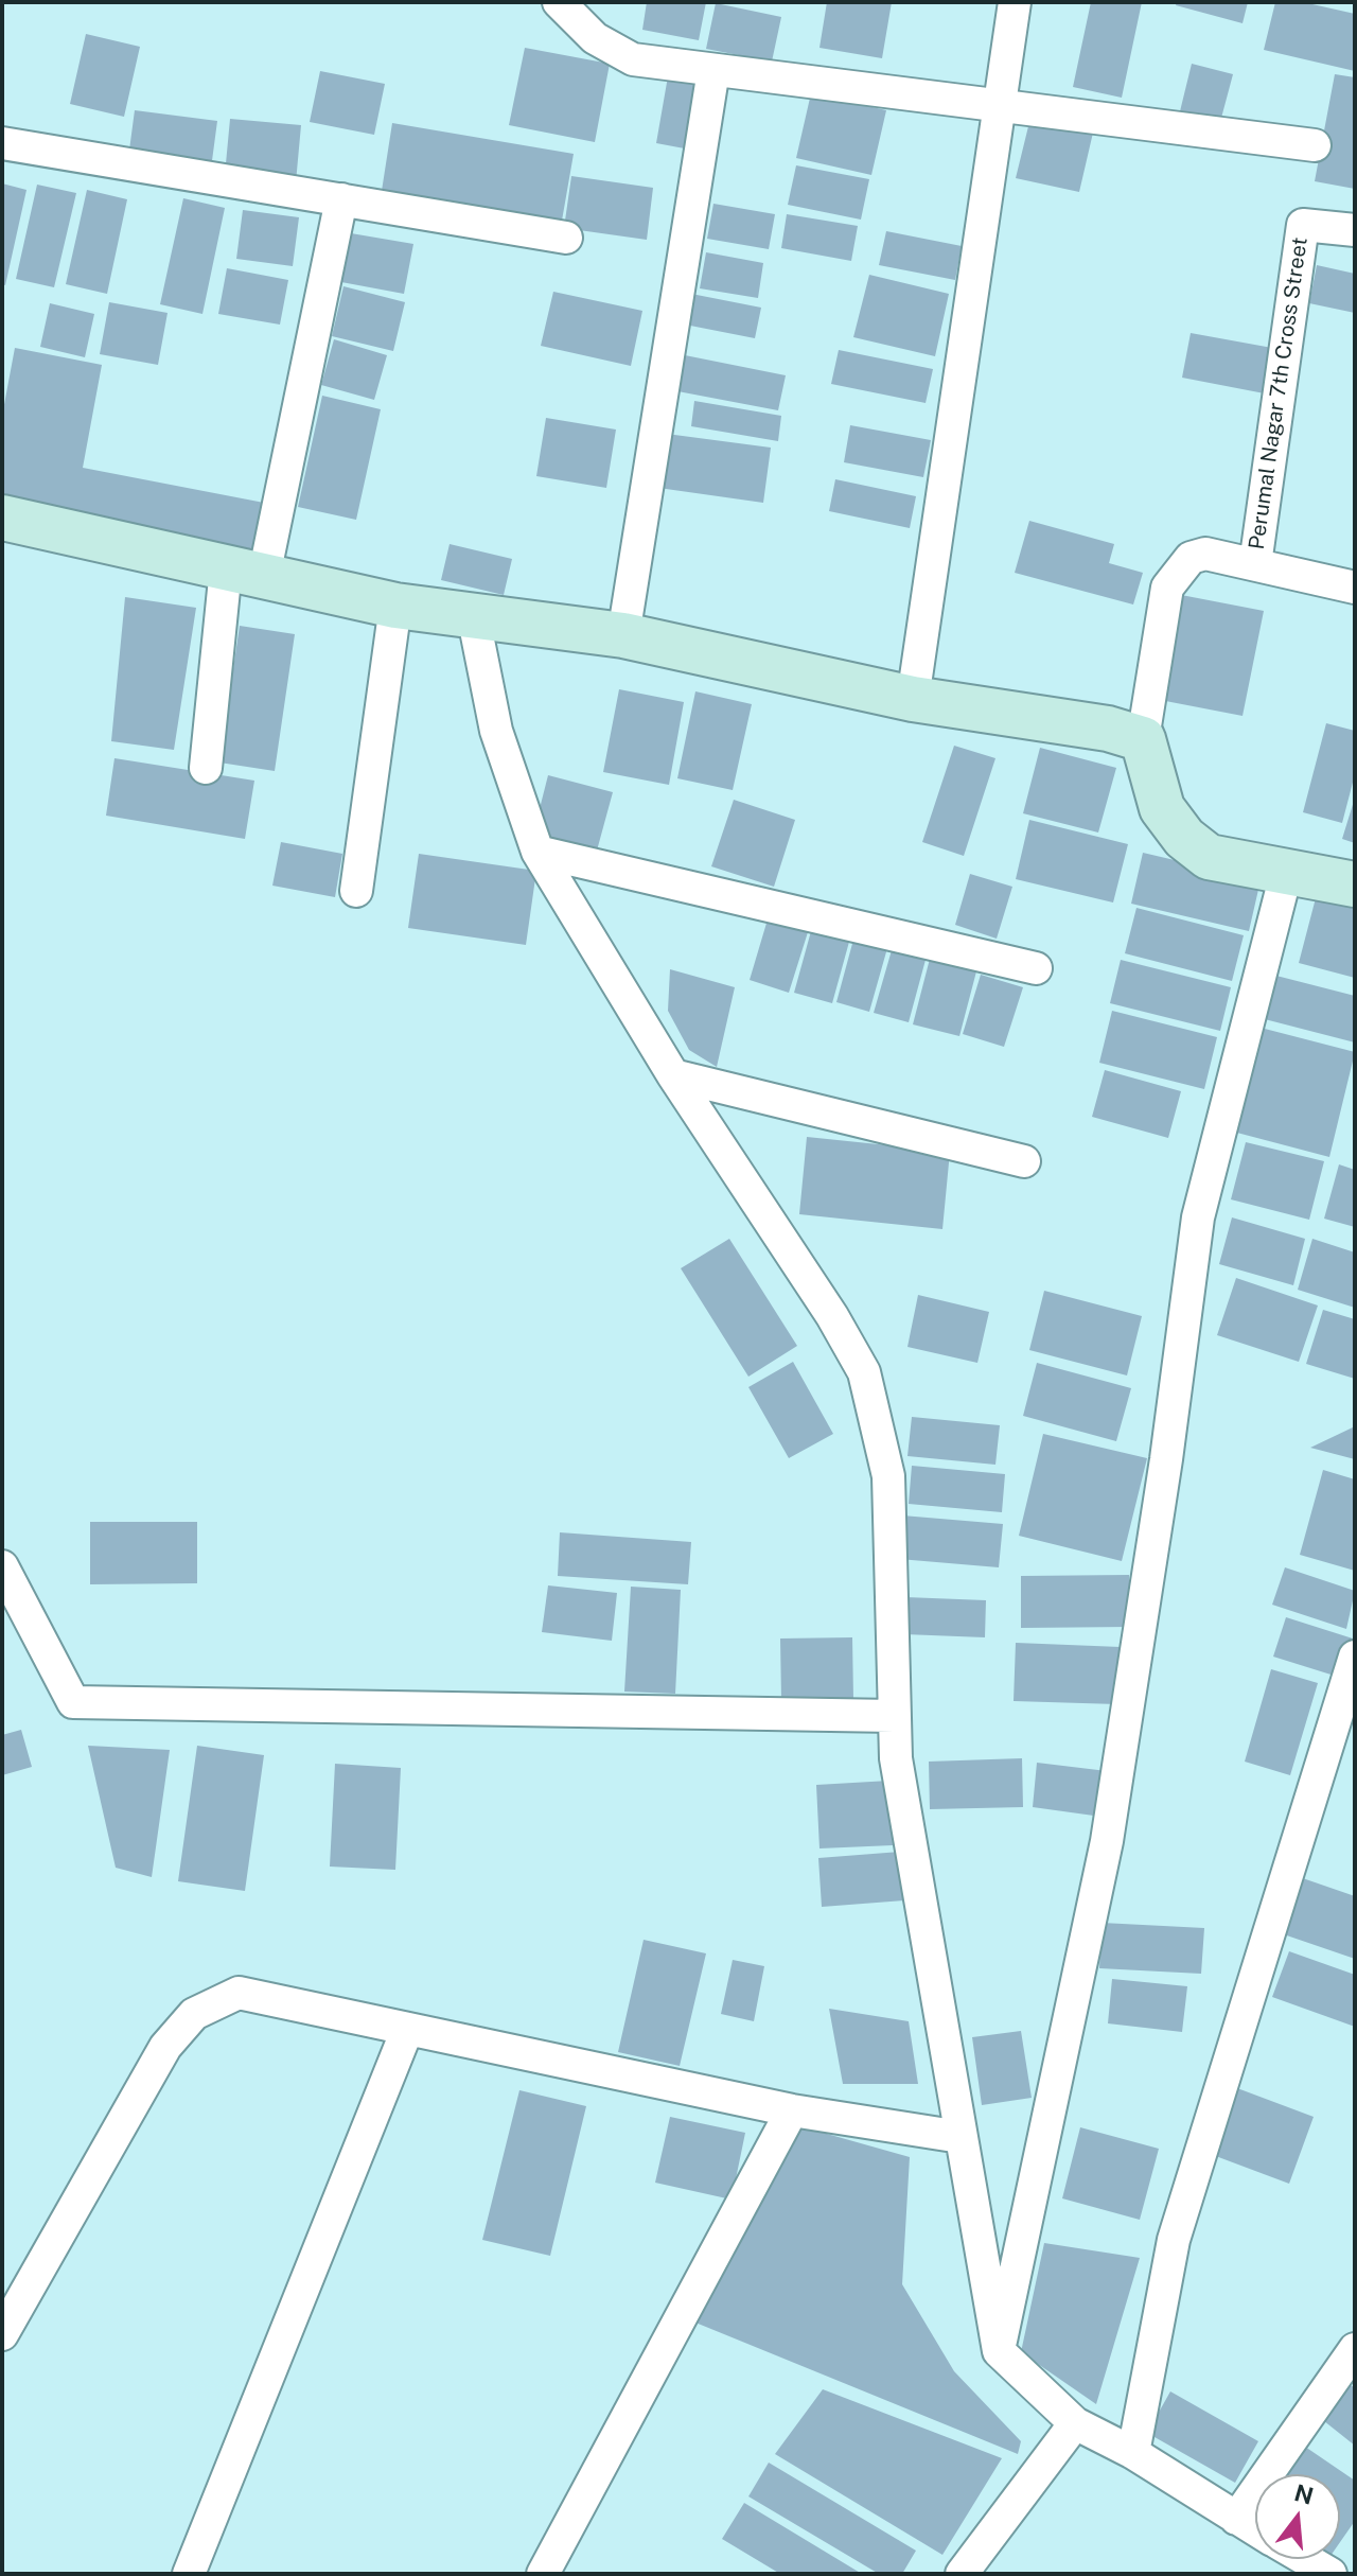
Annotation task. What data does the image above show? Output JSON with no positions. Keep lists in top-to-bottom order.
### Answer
{
  "streets": {
    "street": ["Perumal Nagar 7th Cross Street"]
  },
  "north": "top"
}
